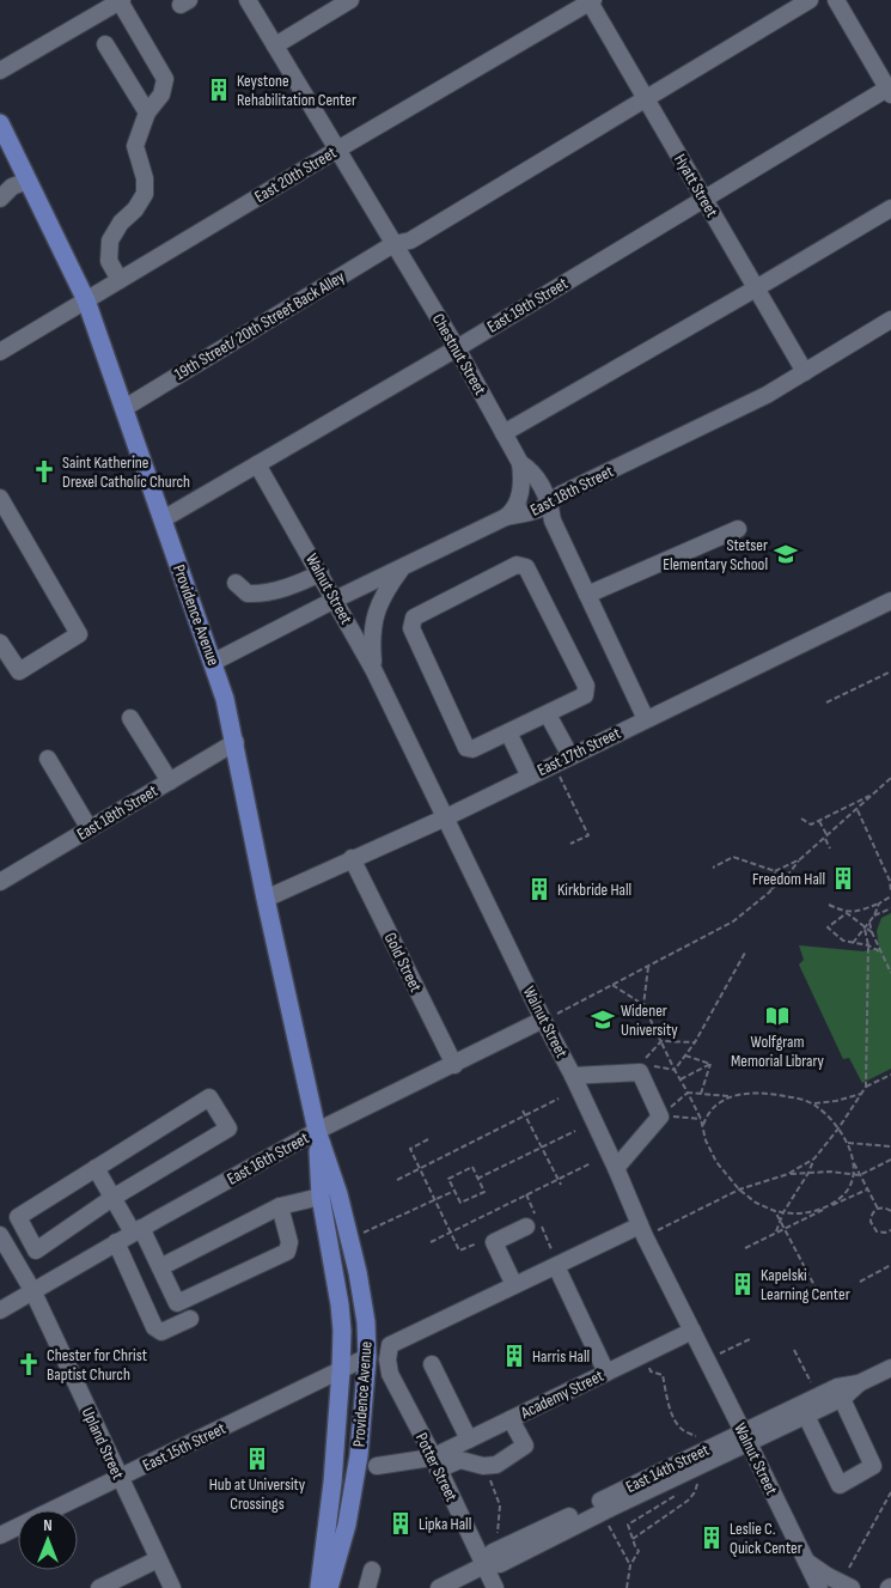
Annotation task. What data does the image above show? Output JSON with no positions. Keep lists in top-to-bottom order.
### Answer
{
  "streets": {
    "main road": ["Providence Avenue"],
    "street": [
      "East 20th Street",
      "Hyatt Street",
      "East 19th Street",
      "19th Street/ 20th Street Back Alley",
      "Chestnut Street",
      "East 18th Street",
      "Walnut Street",
      "East 17th Street",
      "Gold Street",
      "East 16th Street",
      "Academy Street",
      "Upland Street",
      "East 15th Street",
      "Potter Street",
      "East 14th Street"
    ]
  },
  "crossings": [
    ["East 20th Street", "Hyatt Street"],
    ["East 20th Street", "Chestnut Street"],
    ["East 20th Street", "Providence Avenue"],
    ["Hyatt Street", "East 19th Street"],
    ["Hyatt Street", "19th Street/ 20th Street Back Alley"],
    ["Hyatt Street", "East 18th Street"],
    ["East 19th Street", "Chestnut Street"],
    ["East 19th Street", "Walnut Street"],
    ["East 19th Street", "Providence Avenue"],
    ["19th Street/ 20th Street Back Alley", "Chestnut Street"],
    ["19th Street/ 20th Street Back Alley", "Providence Avenue"],
    ["Chestnut Street", "East 18th Street"],
    ["Chestnut Street", "East 17th Street"],
    ["East 18th Street", "Walnut Street"],
    ["East 18th Street", "Providence Avenue"],
    ["Walnut Street", "East 17th Street"],
    ["Walnut Street", "East 16th Street"],
    ["Walnut Street", "Academy Street"],
    ["Walnut Street", "East 14th Street"],
    ["Providence Avenue", "East 17th Street"],
    ["Providence Avenue", "East 16th Street"],
    ["Providence Avenue", "East 15th Street"],
    ["East 17th Street", "Gold Street"],
    ["Gold Street", "East 16th Street"],
    ["East 16th Street", "Upland Street"],
    ["Academy Street", "Potter Street"],
    ["Upland Street", "East 15th Street"],
    ["Potter Street", "East 14th Street"]
  ],
  "places": {
    "building": [
      "Keystone Rehabilitation Center",
      "Freedom Hall",
      "Kirkbride Hall",
      "Kapelski Learning Center",
      "Harris Hall",
      "Hub at University Crossings",
      "Lipka Hall",
      "Leslie C. Quick Center"
    ],
    "church": ["Saint Katherine Drexel Catholic Church", "Chester for Christ Baptist Church"],
    "school or university": ["Stetser Elementary School", "Widener University"],
    "library": ["Wolfgram Memorial Library"]
  },
  "north": "top"
}
